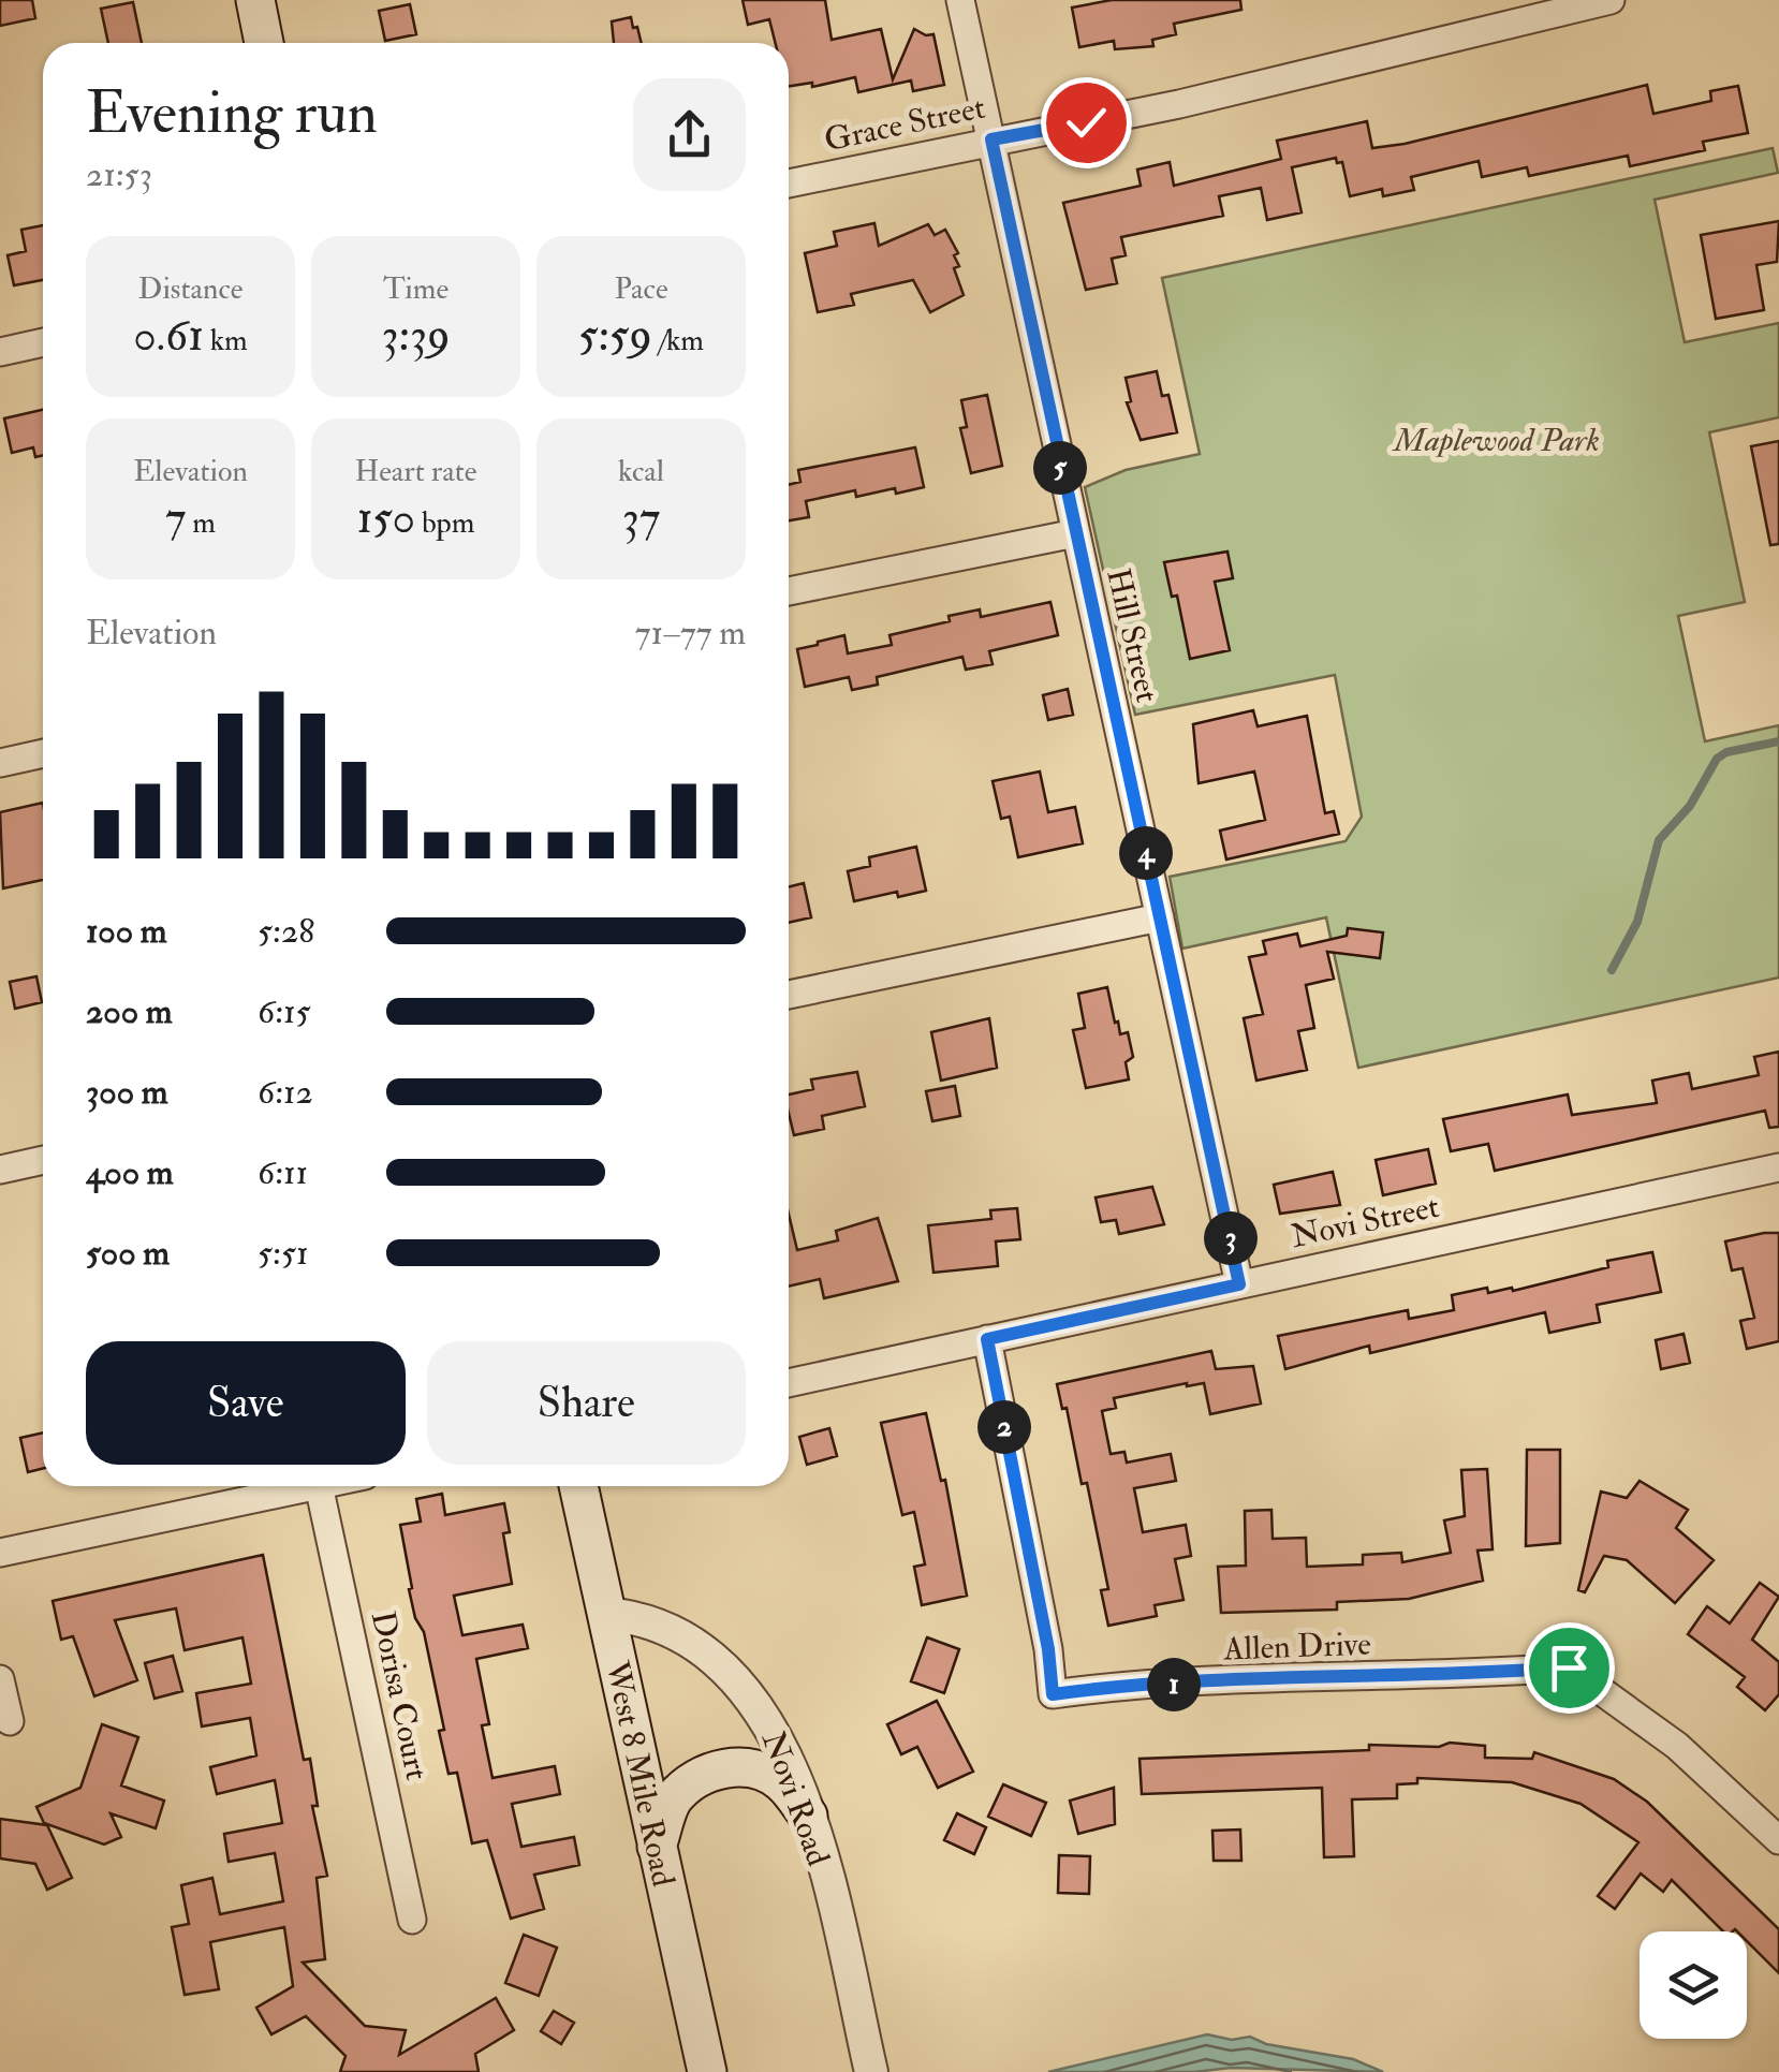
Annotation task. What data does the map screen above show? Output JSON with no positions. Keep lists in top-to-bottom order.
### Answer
{
  "streets": {
    "main road": ["West 8 Mile Road"],
    "street": [
      "Grace Street",
      "Hill Street",
      "Novi Street",
      "Allen Drive",
      "Dorisa Court",
      "Novi Road"
    ]
  },
  "crossings": [
    ["Grace Street", "Hill Street"],
    ["Hill Street", "Novi Street"],
    ["Novi Street", "Allen Drive"],
    ["West 8 Mile Road", "Novi Road"]
  ],
  "parks": ["Maplewood Park"],
  "page": {
    "heading": ["Evening run", "21:53"],
    "stats": [
      ["Distance", "0.61 km"],
      ["Time", "3:39"],
      ["Pace", "5:59 /km"],
      ["Elevation", "7 m"],
      ["Heart rate", "150 bpm"],
      ["kcal", "37"]
    ],
    "pins": [
      "5",
      "4",
      "3",
      "2",
      "1"
    ],
    "chart": ["Elevation", "71–77 m"],
    "list": [
      {
        "name": "100 m",
        "note": "5:28"
      },
      {
        "name": "200 m",
        "note": "6:15"
      },
      {
        "name": "300 m",
        "note": "6:12"
      },
      {
        "name": "400 m",
        "note": "6:11"
      },
      {
        "name": "500 m",
        "note": "5:51"
      }
    ],
    "buttons": ["Save", "Share"]
  }
}
